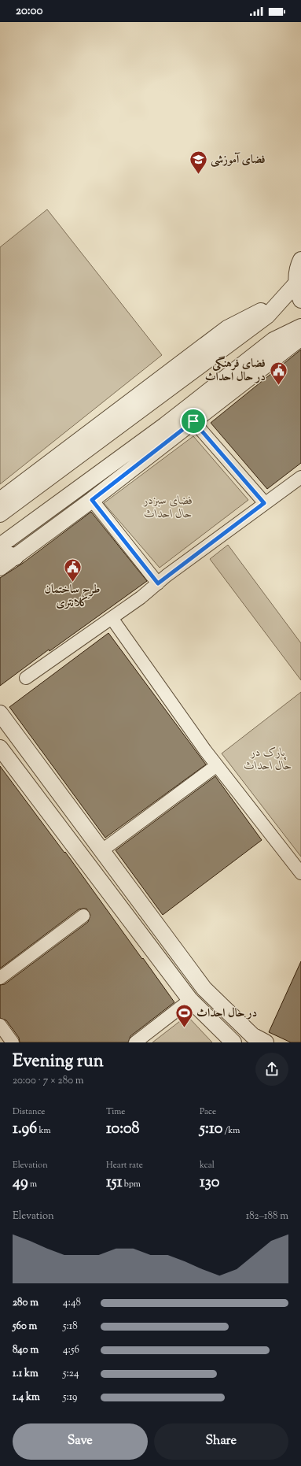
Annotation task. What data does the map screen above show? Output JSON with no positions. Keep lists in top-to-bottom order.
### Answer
{
  "parks": ["فضای سبزدر حال احداث", "پارک در حال احداث"],
  "places": {
    "school or university": ["فضای آموزشی"],
    "public building": ["فضای فرهنگی در حال احداث", "طرح ساختمان کلانتری"],
    "sports": ["در حال احداث"]
  },
  "page": {
    "status": "20:00",
    "heading": ["Evening run", "20:00 · 7 × 280 m"],
    "stats": [
      ["Distance", "1.96 km"],
      ["Time", "10:08"],
      ["Pace", "5:10 /km"],
      ["Elevation", "49 m"],
      ["Heart rate", "151 bpm"],
      ["kcal", "130"]
    ],
    "chart": ["Elevation", "182–188 m"],
    "list": [
      {
        "name": "280 m",
        "note": "4:48"
      },
      {
        "name": "560 m",
        "note": "5:18"
      },
      {
        "name": "840 m",
        "note": "4:56"
      },
      {
        "name": "1.1 km",
        "note": "5:24"
      },
      {
        "name": "1.4 km",
        "note": "5:19"
      }
    ],
    "buttons": ["Save", "Share"]
  }
}
